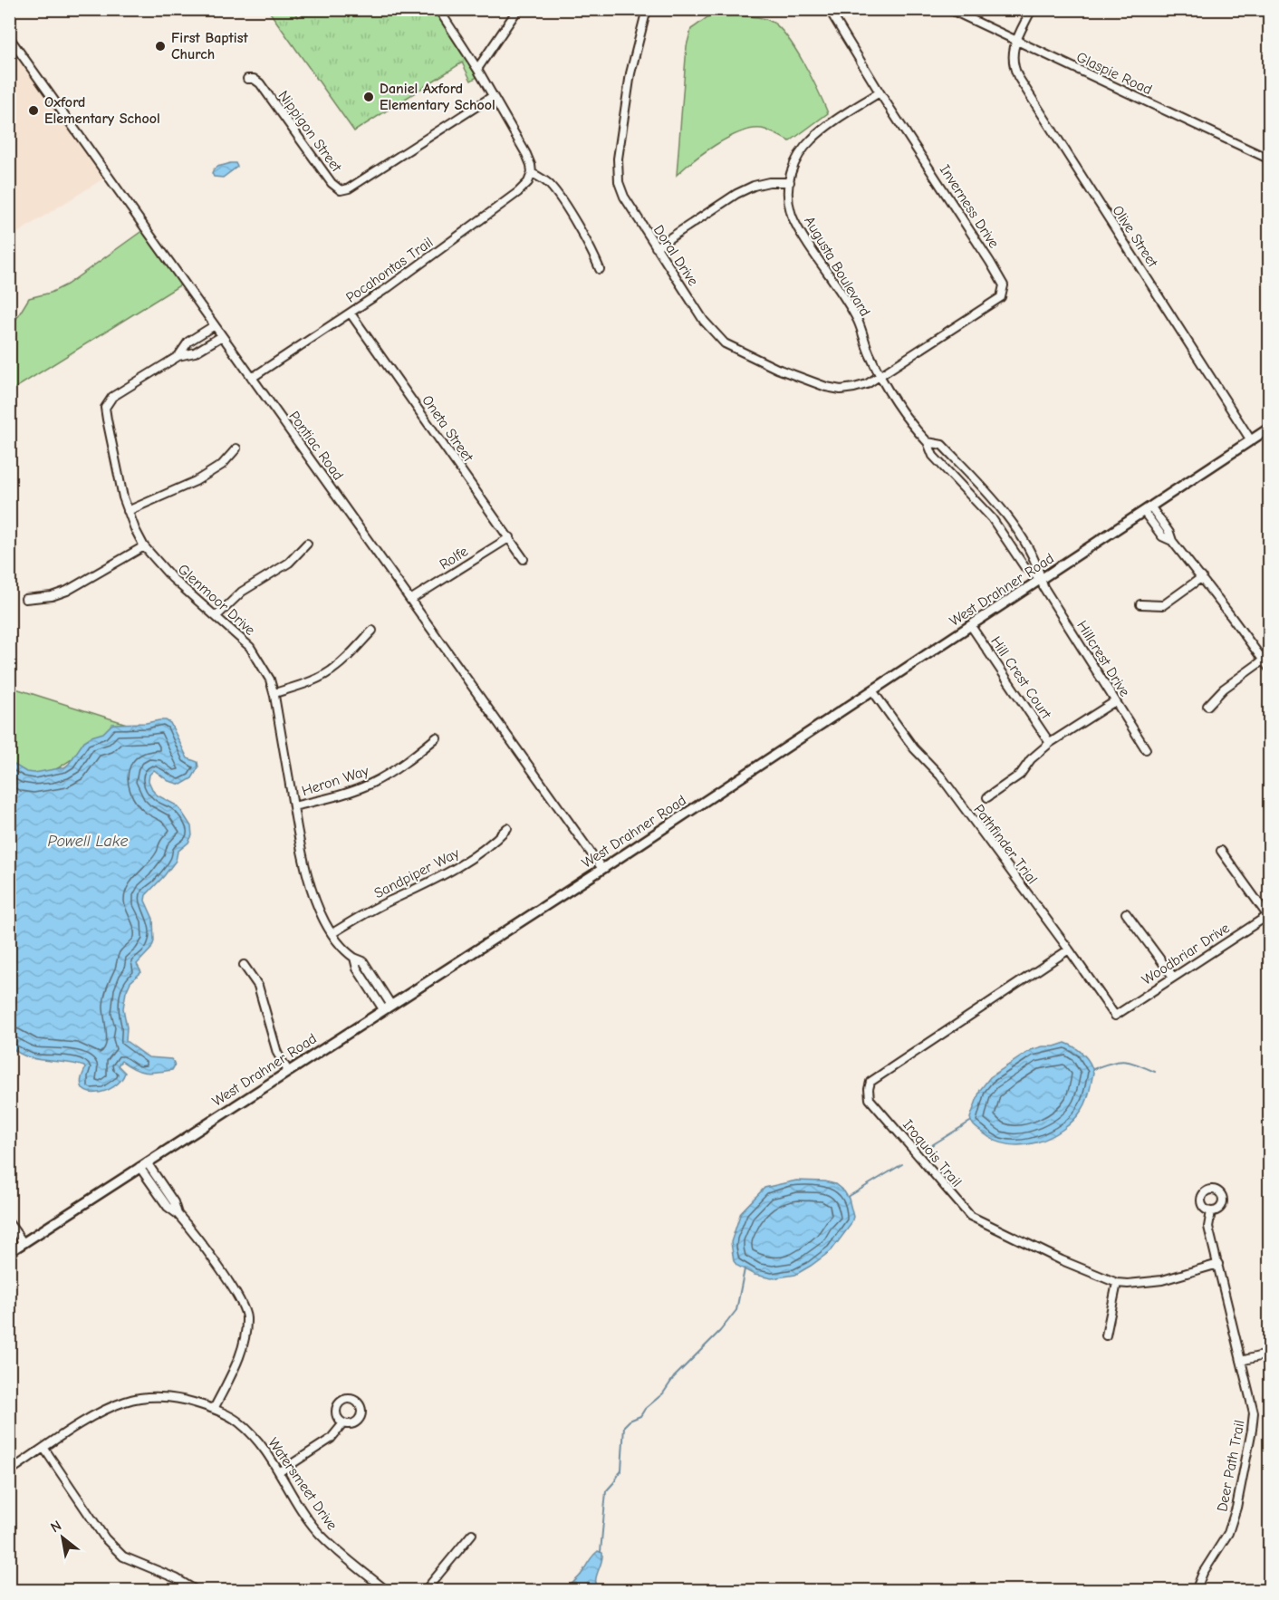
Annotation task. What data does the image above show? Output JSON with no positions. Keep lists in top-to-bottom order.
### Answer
{
  "streets": {
    "street": [
      "Glaspie Road",
      "Nippigon Street",
      "Inverness Drive",
      "Olive Street",
      "Doral Drive",
      "Augusta Boulevard",
      "Pocahontas Trail",
      "Oneta Street",
      "Pontiac Road",
      "Rolfe",
      "West Drahner Road",
      "Glenmoor Drive",
      "Hillcrest Drive",
      "Hill Crest Court",
      "Heron Way",
      "Pathfinder Trial",
      "Sandpiper Way",
      "Woodbriar Drive",
      "Iroquois Trail",
      "Deer Path Trail",
      "Watersmeet Drive"
    ]
  },
  "crossings": [
    ["Glaspie Road", "Olive Street"],
    ["Inverness Drive", "Doral Drive"],
    ["Inverness Drive", "Augusta Boulevard"],
    ["Olive Street", "West Drahner Road"],
    ["Doral Drive", "Augusta Boulevard"],
    ["Augusta Boulevard", "West Drahner Road"],
    ["Augusta Boulevard", "Hillcrest Drive"],
    ["Pocahontas Trail", "Oneta Street"],
    ["Pocahontas Trail", "Pontiac Road"],
    ["Oneta Street", "Rolfe"],
    ["Pontiac Road", "Rolfe"],
    ["Pontiac Road", "West Drahner Road"],
    ["Pontiac Road", "Glenmoor Drive"],
    ["West Drahner Road", "Glenmoor Drive"],
    ["West Drahner Road", "Hillcrest Drive"],
    ["West Drahner Road", "Hill Crest Court"],
    ["West Drahner Road", "Pathfinder Trial"],
    ["Glenmoor Drive", "Heron Way"],
    ["Glenmoor Drive", "Sandpiper Way"],
    ["Pathfinder Trial", "Woodbriar Drive"],
    ["Pathfinder Trial", "Iroquois Trail"],
    ["Iroquois Trail", "Deer Path Trail"]
  ],
  "water": ["Powell Lake"],
  "places": ["First Baptist Church", "Daniel Axford Elementary School", "Oxford Elementary School"],
  "north": "top left"
}
